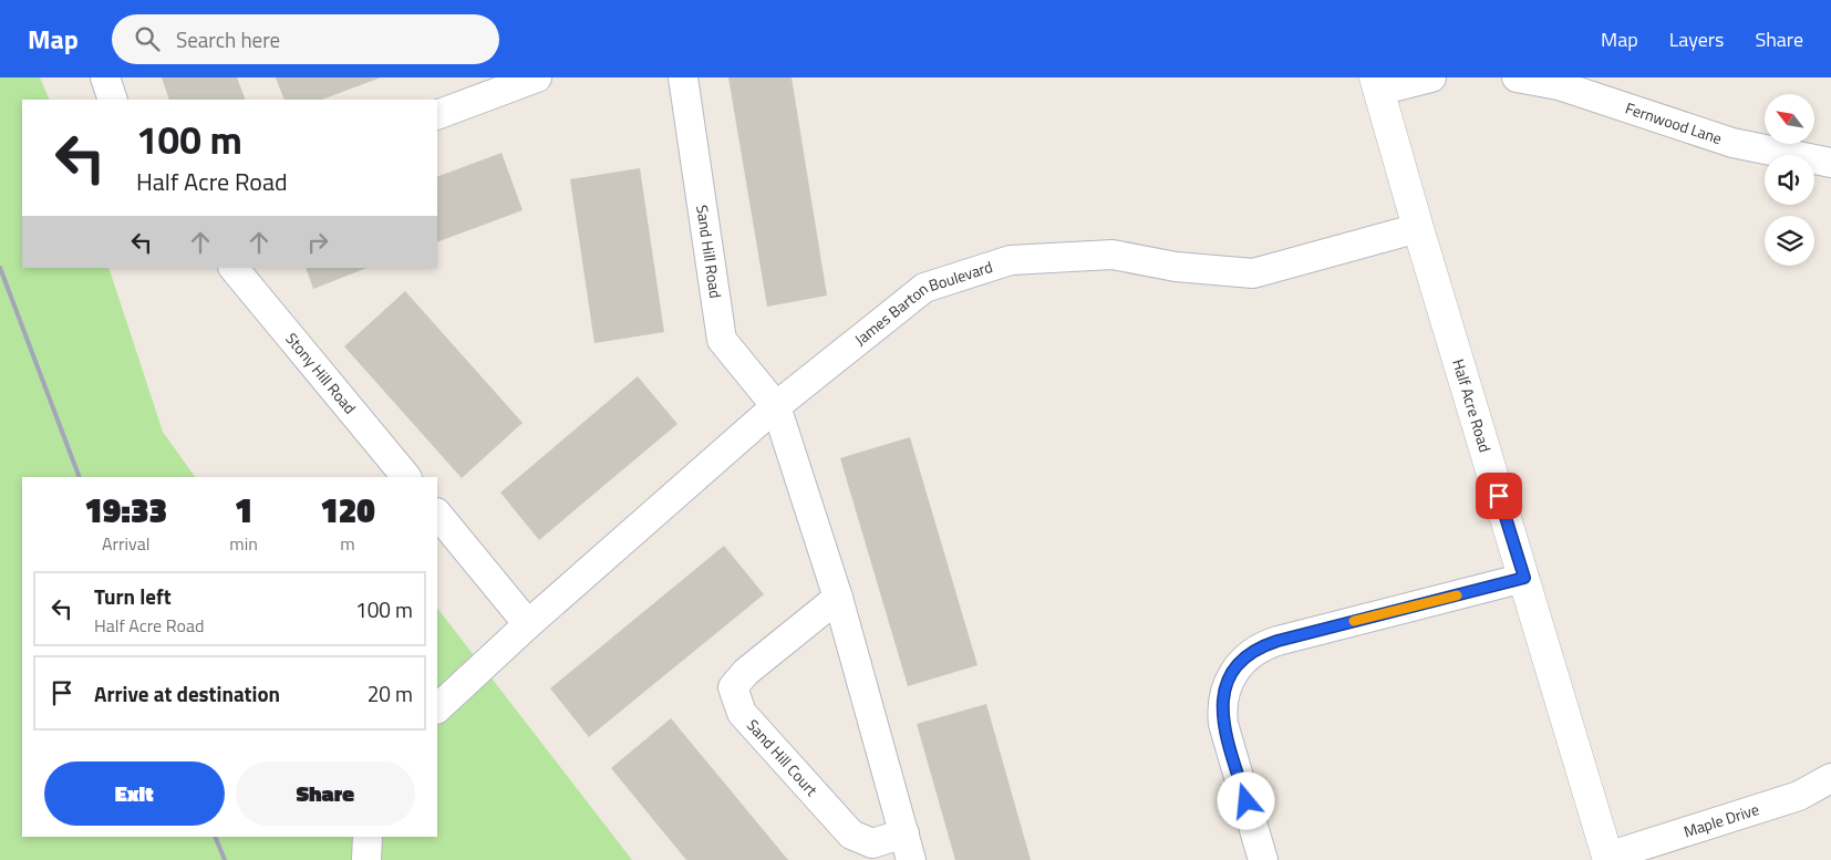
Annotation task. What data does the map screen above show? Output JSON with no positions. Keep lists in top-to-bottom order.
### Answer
{
  "streets": {
    "street": [
      "Fernwood Lane",
      "Sand Hill Road",
      "James Barton Boulevard",
      "Stony Hill Road",
      "Half Acre Road",
      "Sand Hill Court",
      "Maple Drive"
    ]
  },
  "crossings": [
    ["Sand Hill Road", "James Barton Boulevard"],
    ["Sand Hill Road", "Sand Hill Court"],
    ["James Barton Boulevard", "Half Acre Road"],
    ["James Barton Boulevard", "Sand Hill Court"],
    ["Half Acre Road", "Maple Drive"]
  ],
  "north": "top left",
  "page": {
    "header": "Map",
    "search": "Search here",
    "nav": ["Map", "Layers", "Share"],
    "turn": ["100 m", "Half Acre Road"],
    "eta": [
      "19:33",
      "Arrival",
      "1",
      "min",
      "120",
      "m"
    ],
    "list": [
      {
        "name": "Turn left",
        "note": "Half Acre Road",
        "value": "100 m"
      },
      {
        "name": "Arrive at destination",
        "value": "20 m"
      }
    ],
    "buttons": ["Exit", "Share"]
  }
}
